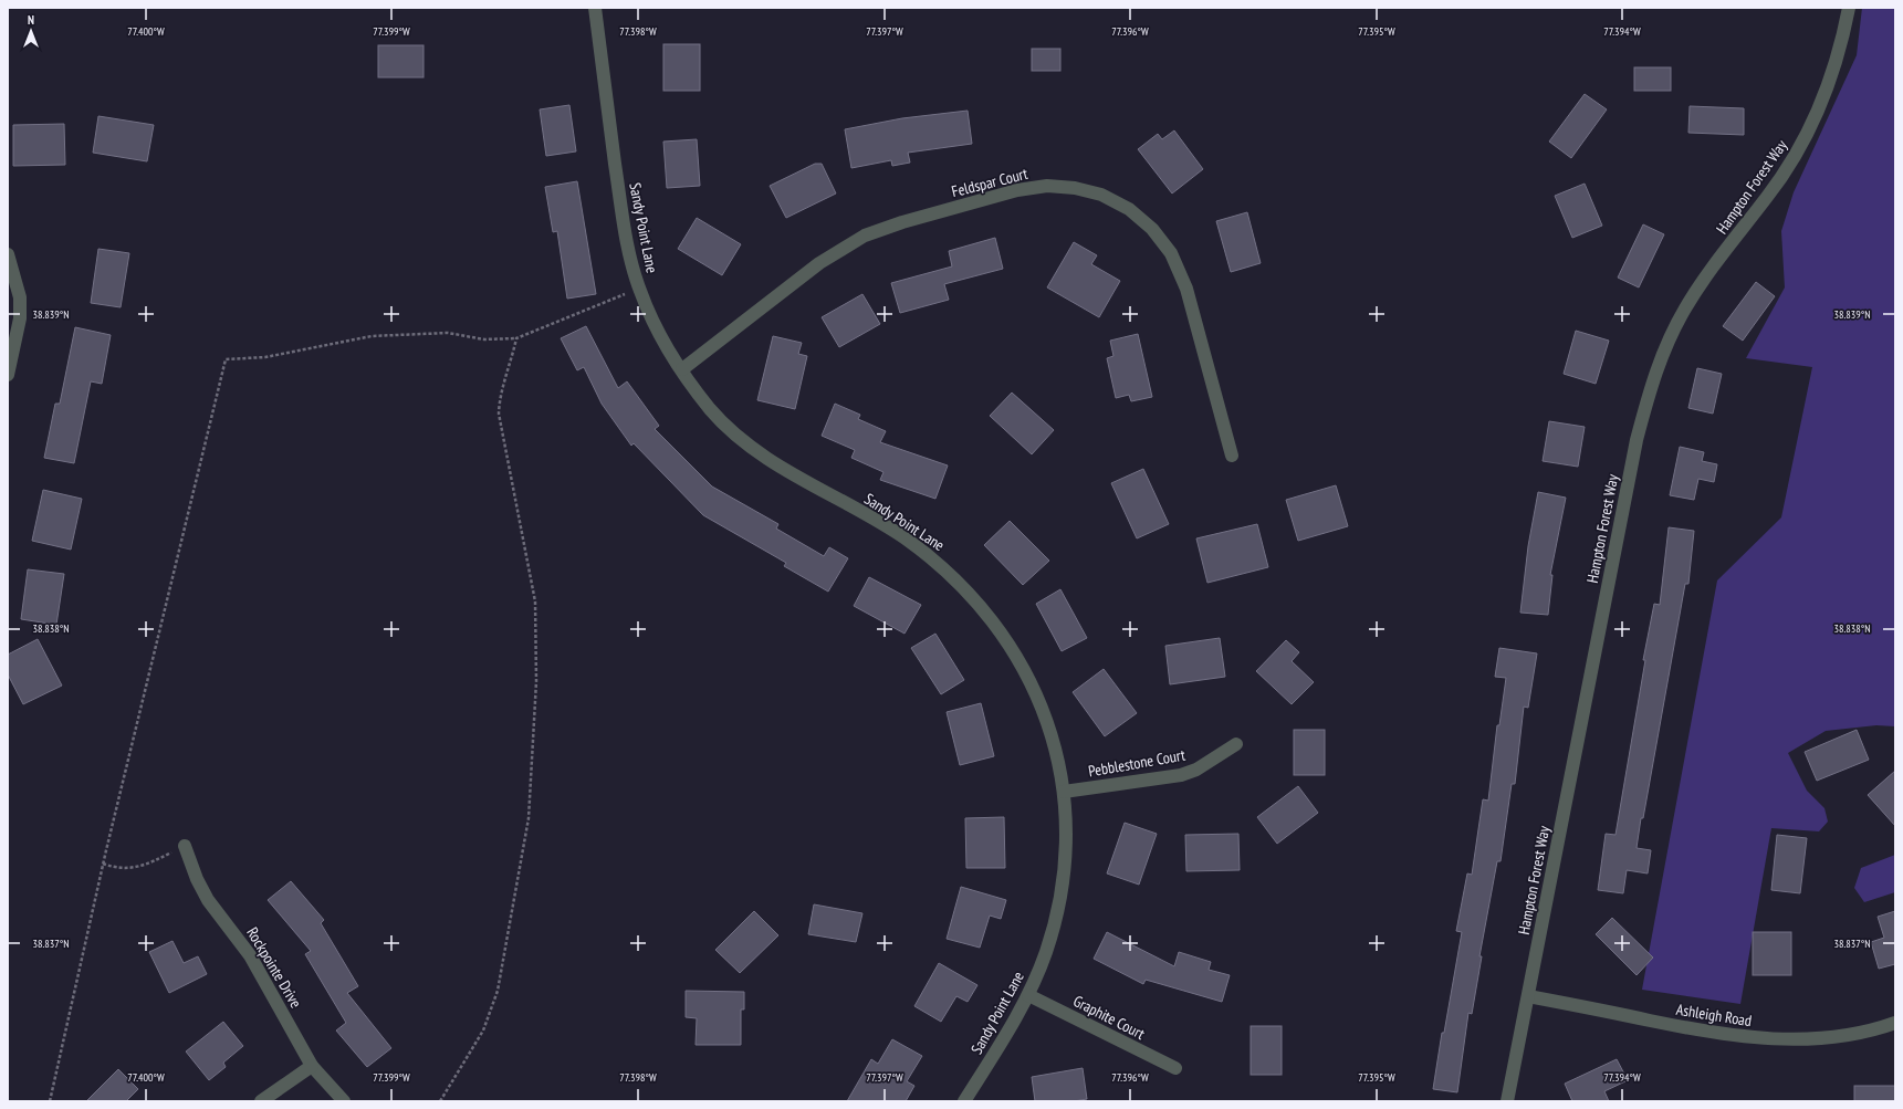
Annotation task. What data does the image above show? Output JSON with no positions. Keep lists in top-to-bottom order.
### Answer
{
  "streets": {
    "street": [
      "Feldspar Court",
      "Hampton Forest Way",
      "Sandy Point Lane",
      "Pebblestone Court",
      "Rockpointe Drive",
      "Ashleigh Road",
      "Graphite Court"
    ]
  },
  "crossings": [
    ["Feldspar Court", "Sandy Point Lane"],
    ["Hampton Forest Way", "Ashleigh Road"],
    ["Sandy Point Lane", "Pebblestone Court"],
    ["Sandy Point Lane", "Graphite Court"]
  ],
  "north": "top",
  "coordinates": [
    "77.400°W",
    "77.399°W",
    "77.398°W",
    "77.397°W",
    "77.396°W",
    "77.395°W",
    "77.394°W",
    "38.839°N",
    "38.838°N",
    "38.837°N"
  ]
}
